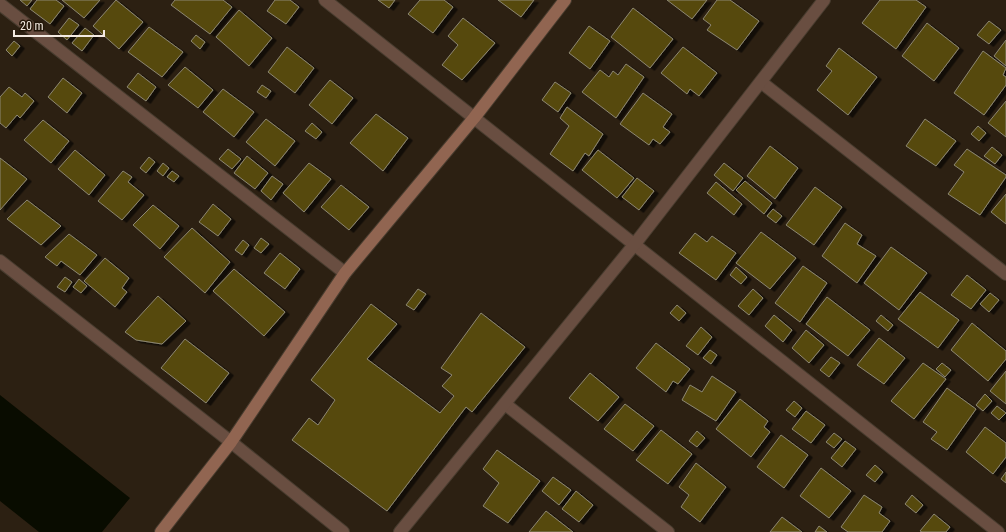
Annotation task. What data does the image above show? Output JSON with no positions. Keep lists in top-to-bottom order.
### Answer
{
  "scale_bar": "20 m"
}
